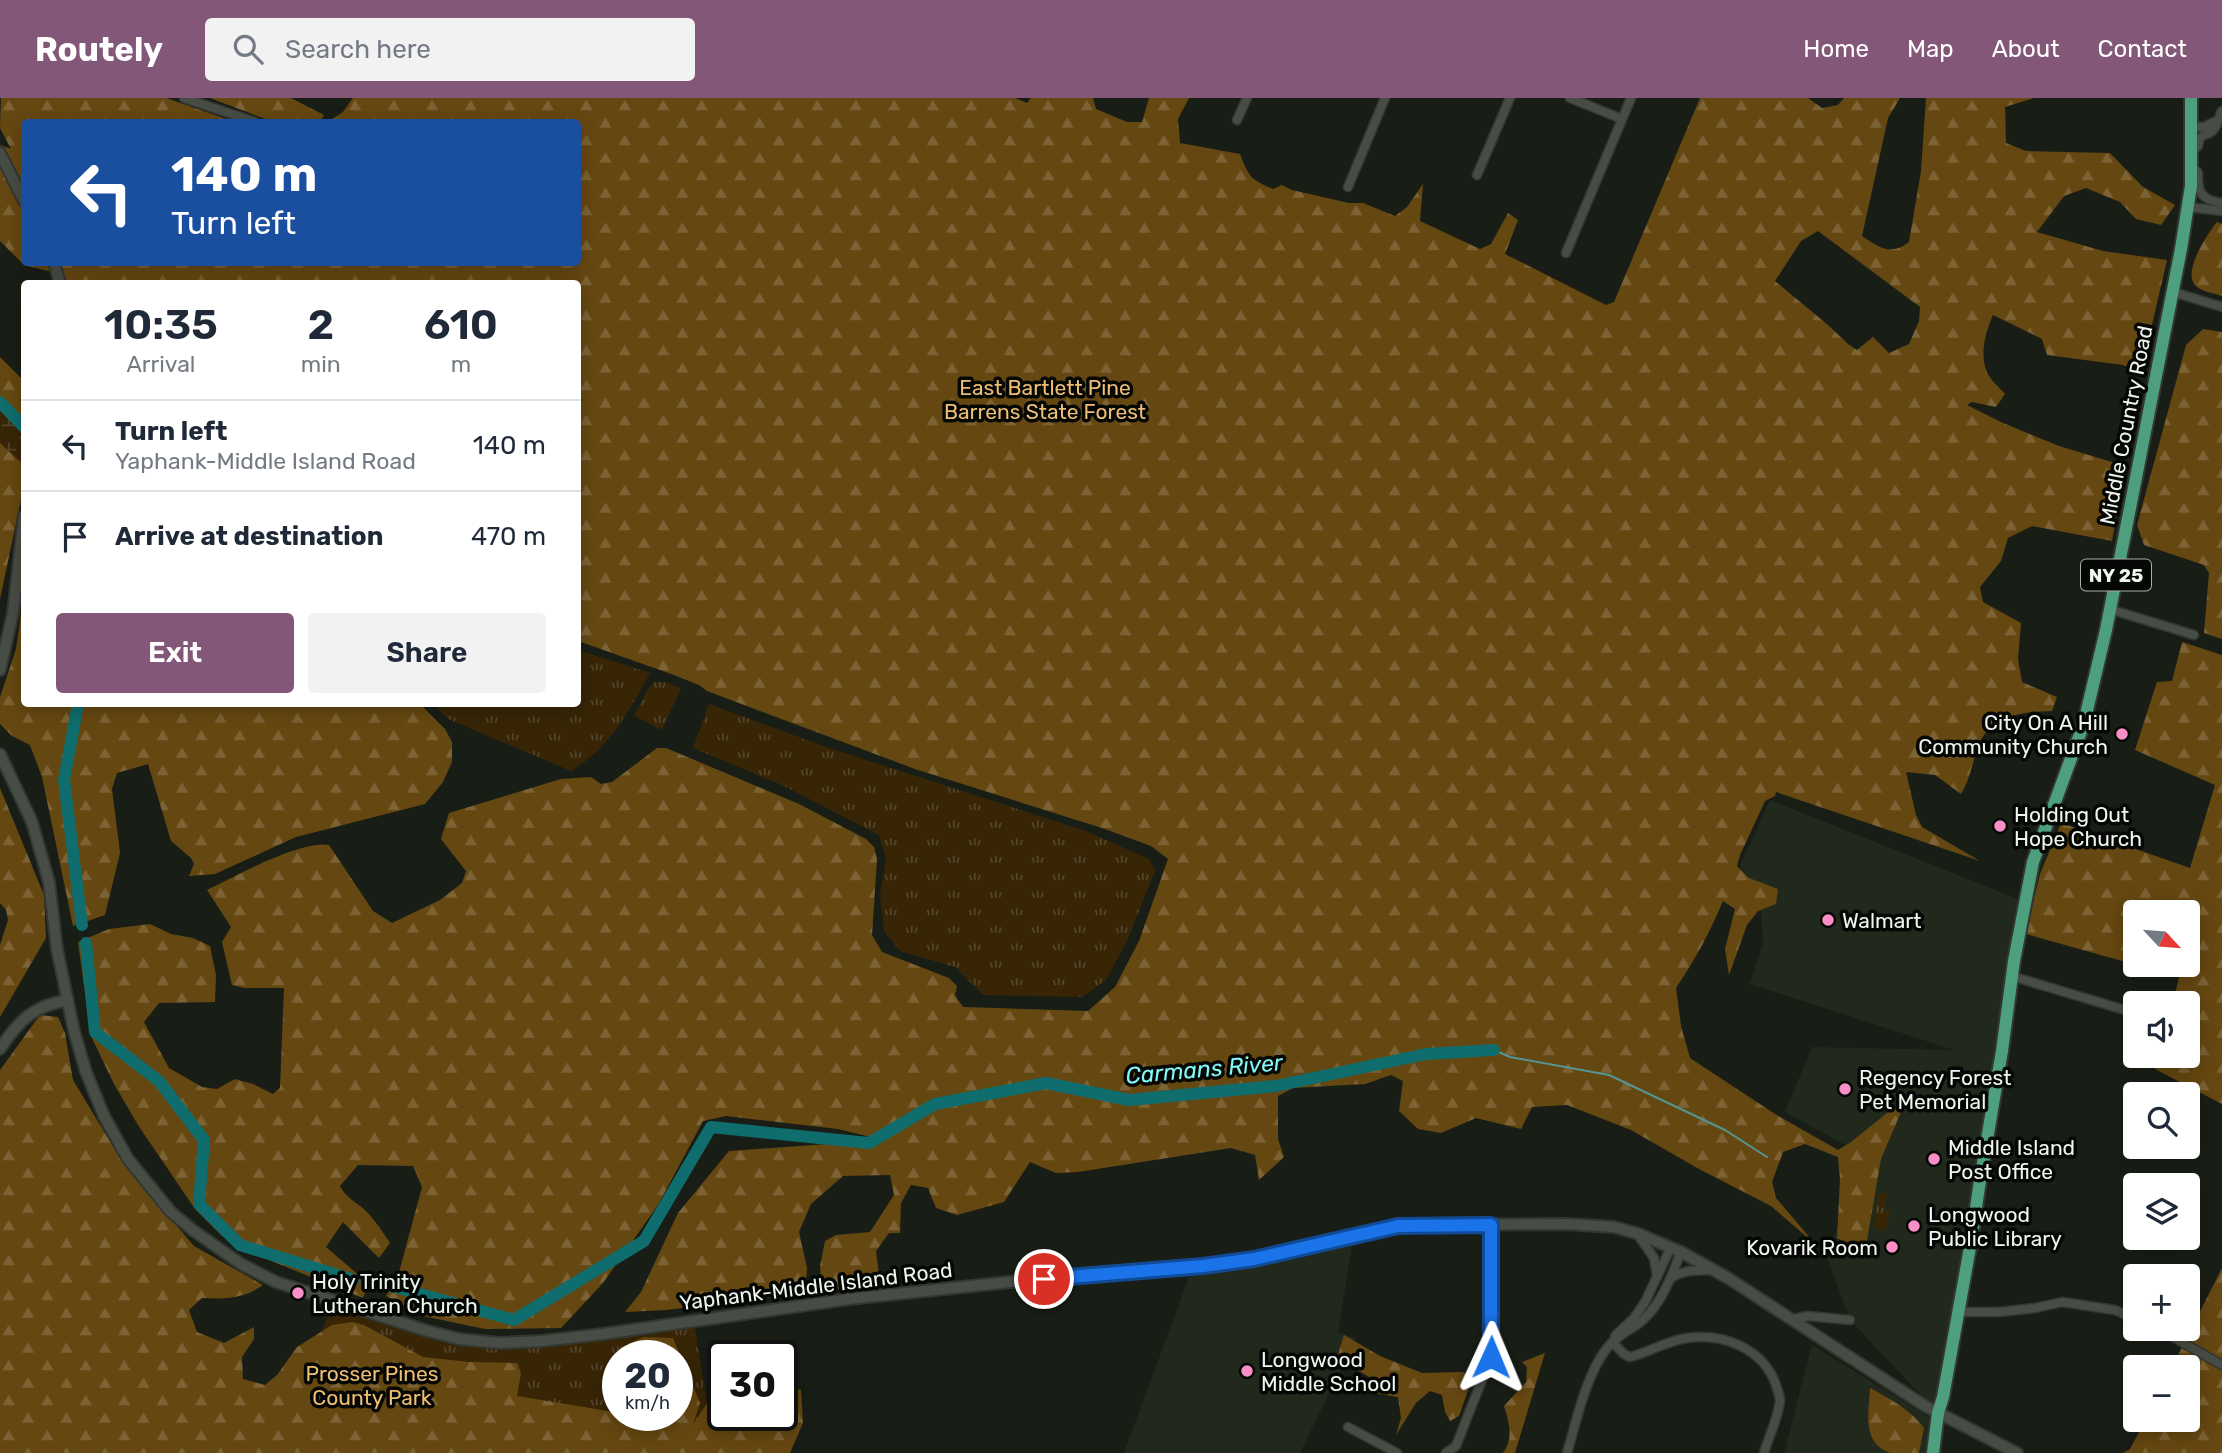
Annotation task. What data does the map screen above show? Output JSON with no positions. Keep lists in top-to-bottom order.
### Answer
{
  "streets": {
    "main road": ["Middle Country Road", "NY 25", "Yaphank-Middle Island Road"]
  },
  "crossings": [
    ["Middle Country Road", "Yaphank-Middle Island Road"]
  ],
  "water": ["Carmans River"],
  "parks": ["East Bartlett Pine Barrens State Forest", "Prosser Pines County Park"],
  "places": [
    "City On A Hill Community Church",
    "Holding Out Hope Church",
    "Walmart",
    "Regency Forest Pet Memorial",
    "Middle Island Post Office",
    "Longwood Public Library",
    "Kovarik Room",
    "Holy Trinity Lutheran Church",
    "Longwood Middle School"
  ],
  "north": "bottom right",
  "page": {
    "header": "Routely",
    "search": "Search here",
    "nav": [
      "Home",
      "Map",
      "About",
      "Contact"
    ],
    "turn": ["140 m", "Turn left"],
    "eta": [
      "10:35",
      "Arrival",
      "2",
      "min",
      "610",
      "m"
    ],
    "list": [
      {
        "name": "Turn left",
        "note": "Yaphank-Middle Island Road",
        "value": "140 m"
      },
      {
        "name": "Arrive at destination",
        "value": "470 m"
      }
    ],
    "buttons": ["Exit", "Share"],
    "map_buttons": ["+", "−"],
    "speed": "20 km/h",
    "limit": "30"
  }
}
